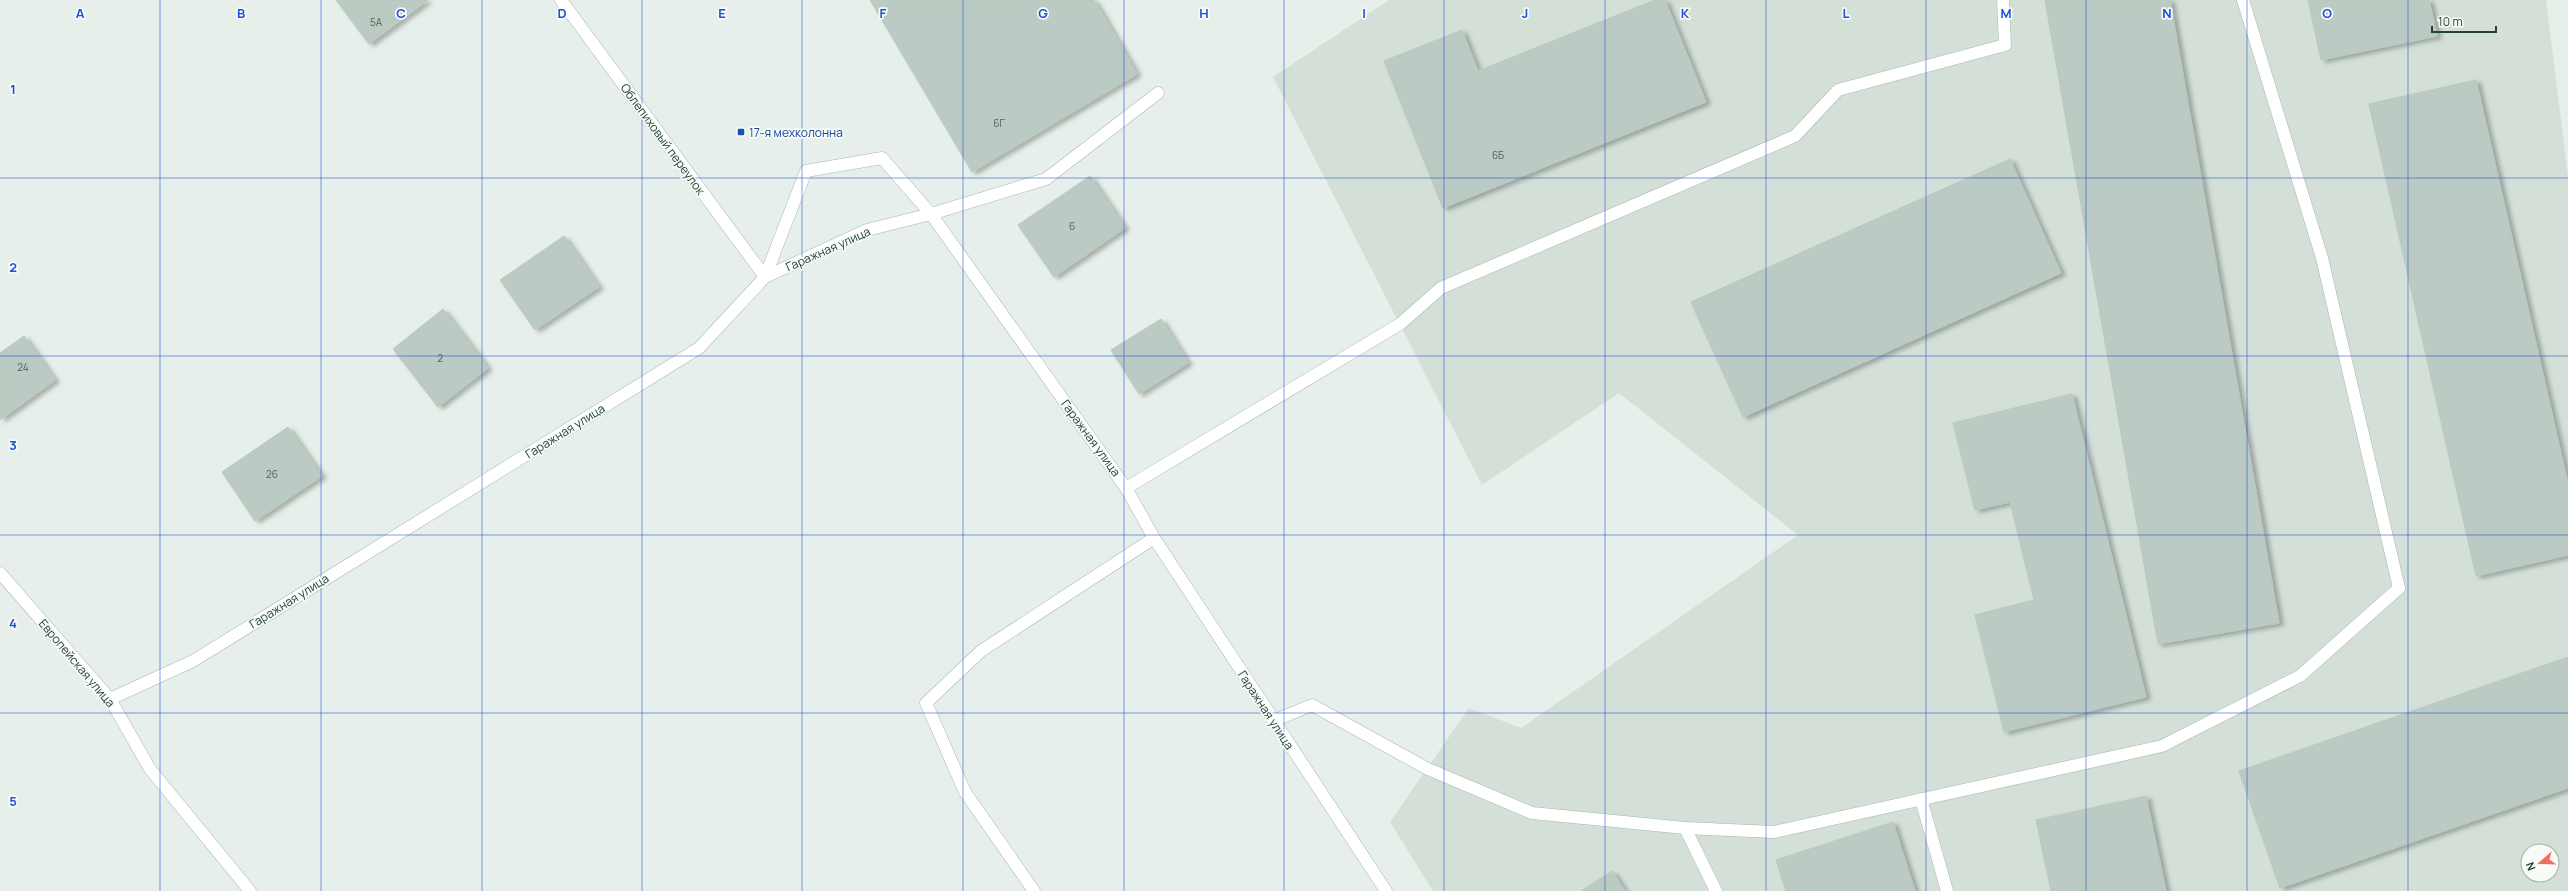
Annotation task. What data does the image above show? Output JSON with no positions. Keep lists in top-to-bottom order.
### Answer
{
  "streets": {
    "street": ["Облепиховый переулок", "Гаражная улица", "Европейская улица"]
  },
  "crossings": [
    ["Облепиховый переулок", "Гаражная улица"],
    ["Гаражная улица", "Европейская улица"]
  ],
  "places": {
    "transit": ["17-я мехколонна"]
  },
  "house_numbers": [
    "5А",
    "6Г",
    "6Б",
    "6",
    "2",
    "24",
    "26"
  ],
  "scale_bar": "10 m",
  "north": "left",
  "grid": {
    "columns": [
      "A",
      "B",
      "C",
      "D",
      "E",
      "F",
      "G",
      "H",
      "I",
      "J",
      "K",
      "L",
      "M",
      "N",
      "O"
    ],
    "rows": [
      "1",
      "2",
      "3",
      "4",
      "5"
    ]
  }
}
